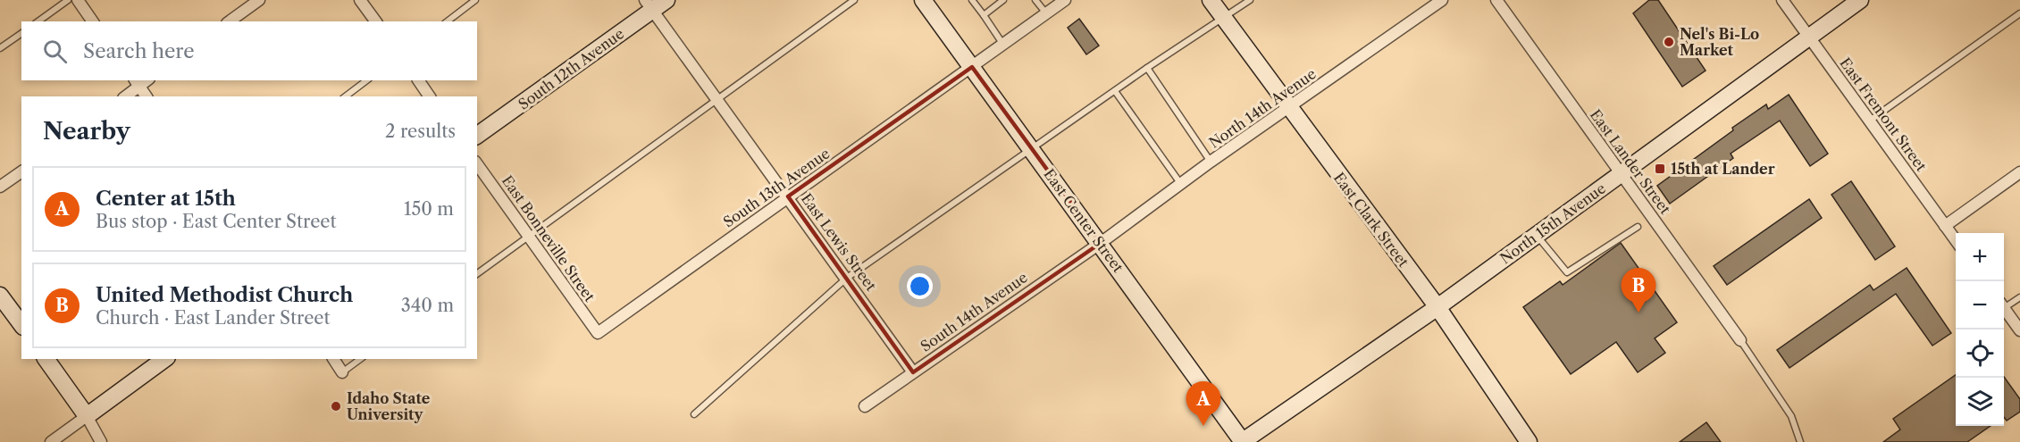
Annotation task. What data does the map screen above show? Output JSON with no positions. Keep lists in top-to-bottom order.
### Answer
{
  "streets": {
    "street": [
      "South 12th Avenue",
      "North 14th Avenue",
      "East Fremont Street",
      "East Lander Street",
      "South 13th Avenue",
      "East Clark Street",
      "East Center Street",
      "North 15th Avenue",
      "East Bonneville Street",
      "East Lewis Street",
      "South 14th Avenue"
    ]
  },
  "crossings": [
    ["South 12th Avenue", "East Lewis Street"],
    ["North 14th Avenue", "East Clark Street"],
    ["North 14th Avenue", "East Center Street"],
    ["North 14th Avenue", "South 14th Avenue"],
    ["East Fremont Street", "North 15th Avenue"],
    ["East Lander Street", "North 15th Avenue"],
    ["South 13th Avenue", "East Center Street"],
    ["South 13th Avenue", "East Bonneville Street"],
    ["South 13th Avenue", "East Lewis Street"],
    ["East Clark Street", "North 15th Avenue"],
    ["East Center Street", "North 15th Avenue"],
    ["East Center Street", "South 14th Avenue"],
    ["East Lewis Street", "South 14th Avenue"]
  ],
  "places": {
    "other": ["Nel's Bi-Lo Market", "Idaho State University"],
    "transit": ["15th at Lander"]
  },
  "page": {
    "search": "Search here",
    "heading": ["Nearby", "2 results"],
    "list": [
      {
        "mark": "A",
        "name": "Center at 15th",
        "note": "Bus stop · East Center Street",
        "value": "150 m"
      },
      {
        "mark": "B",
        "name": "United Methodist Church",
        "note": "Church · East Lander Street",
        "value": "340 m"
      }
    ],
    "map_buttons": ["+", "−"],
    "pins": ["B", "A"]
  }
}
